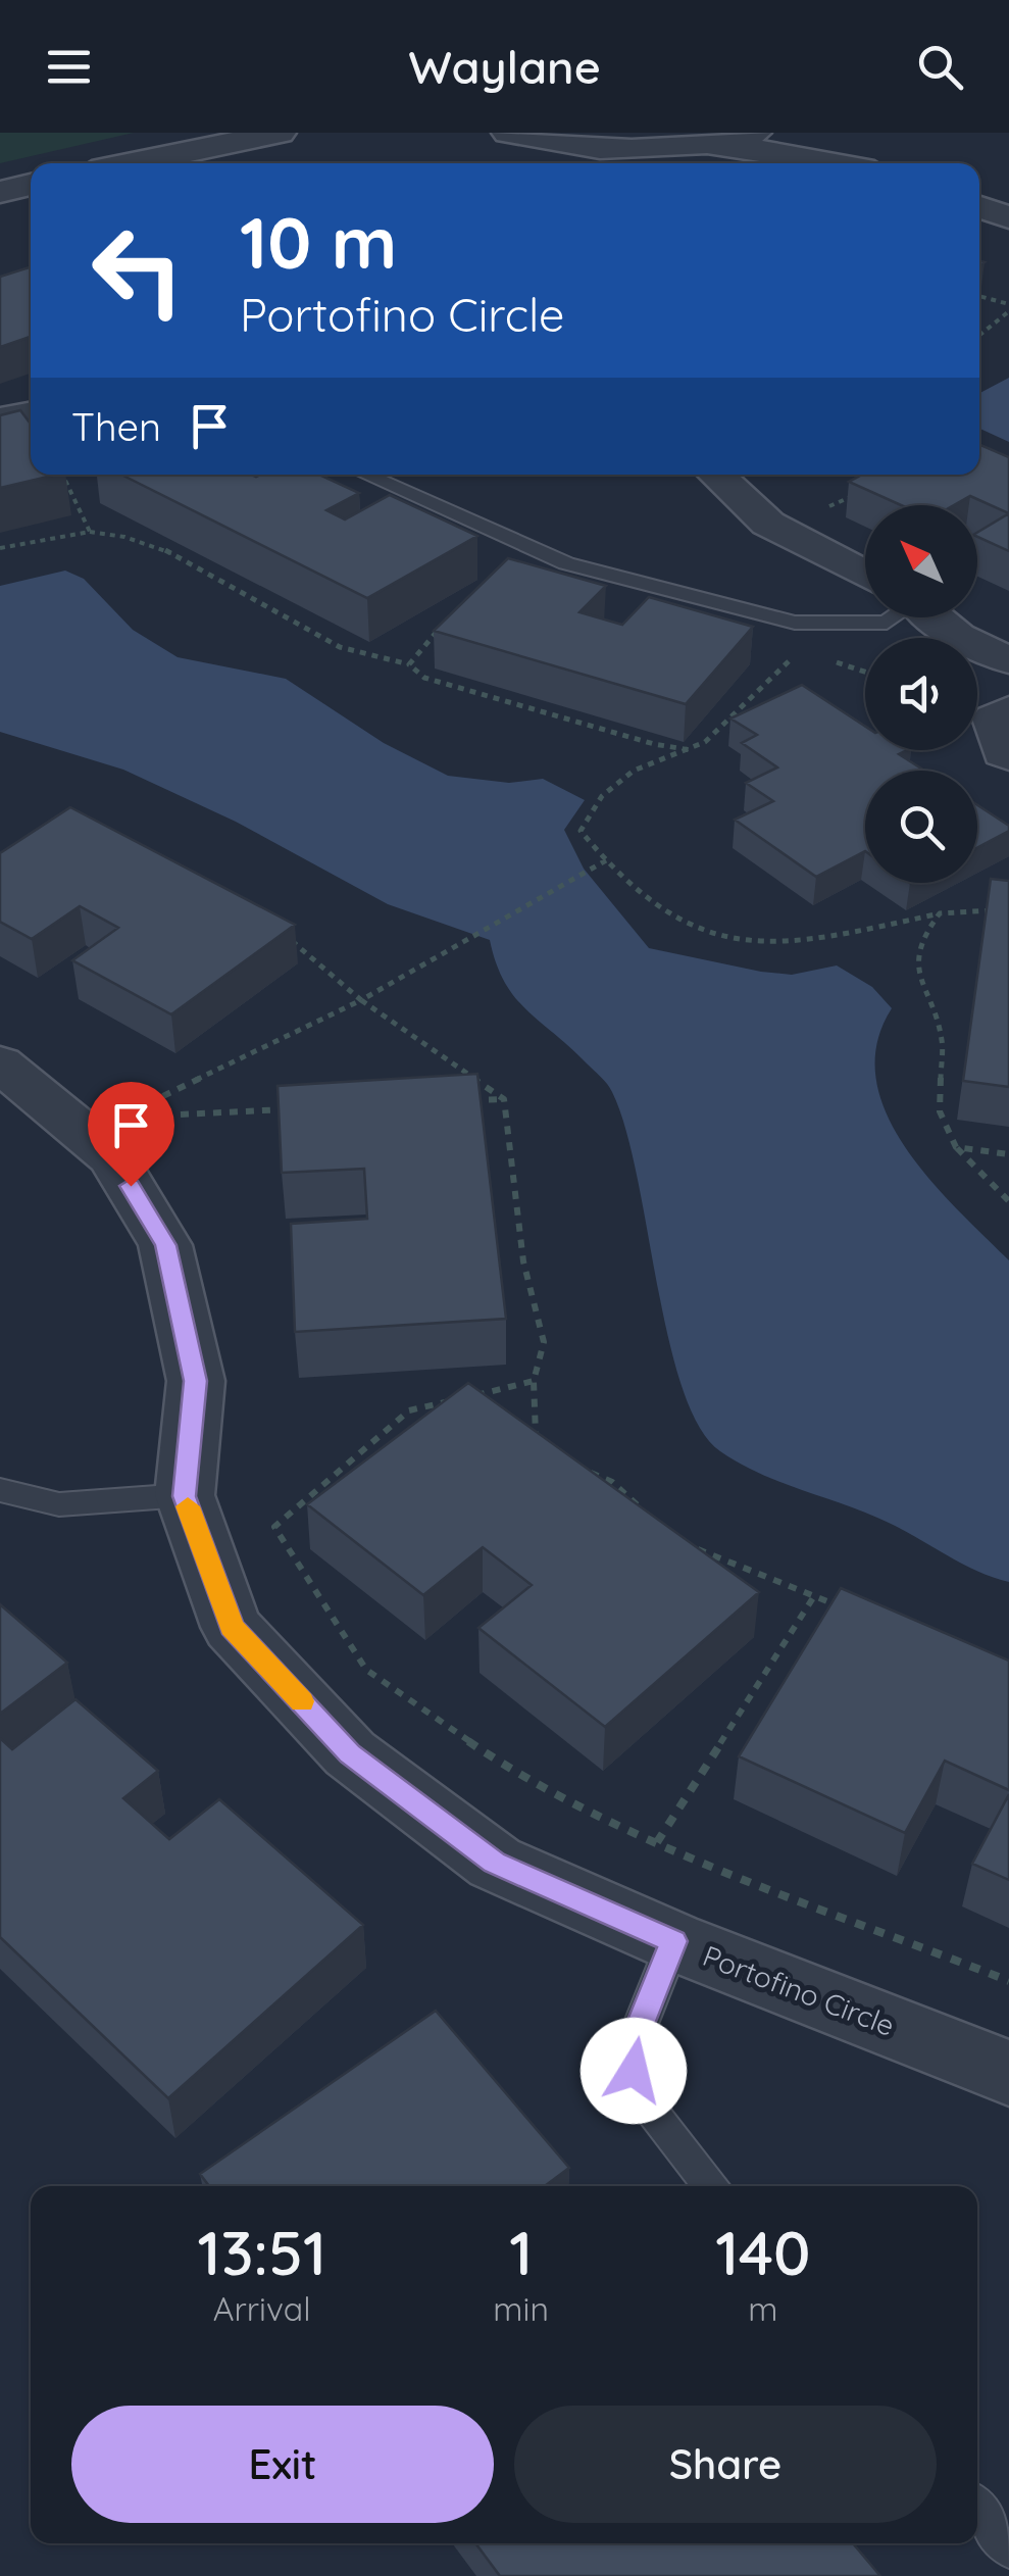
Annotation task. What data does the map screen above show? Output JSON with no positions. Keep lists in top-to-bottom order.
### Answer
{
  "streets": {
    "street": ["Portofino Circle"]
  },
  "north": "top left",
  "page": {
    "header": "Waylane",
    "turn": ["10 m", "Portofino Circle"],
    "then": "Then",
    "eta": [
      "13:51",
      "Arrival",
      "1",
      "min",
      "140",
      "m"
    ],
    "buttons": ["Exit", "Share"]
  }
}
